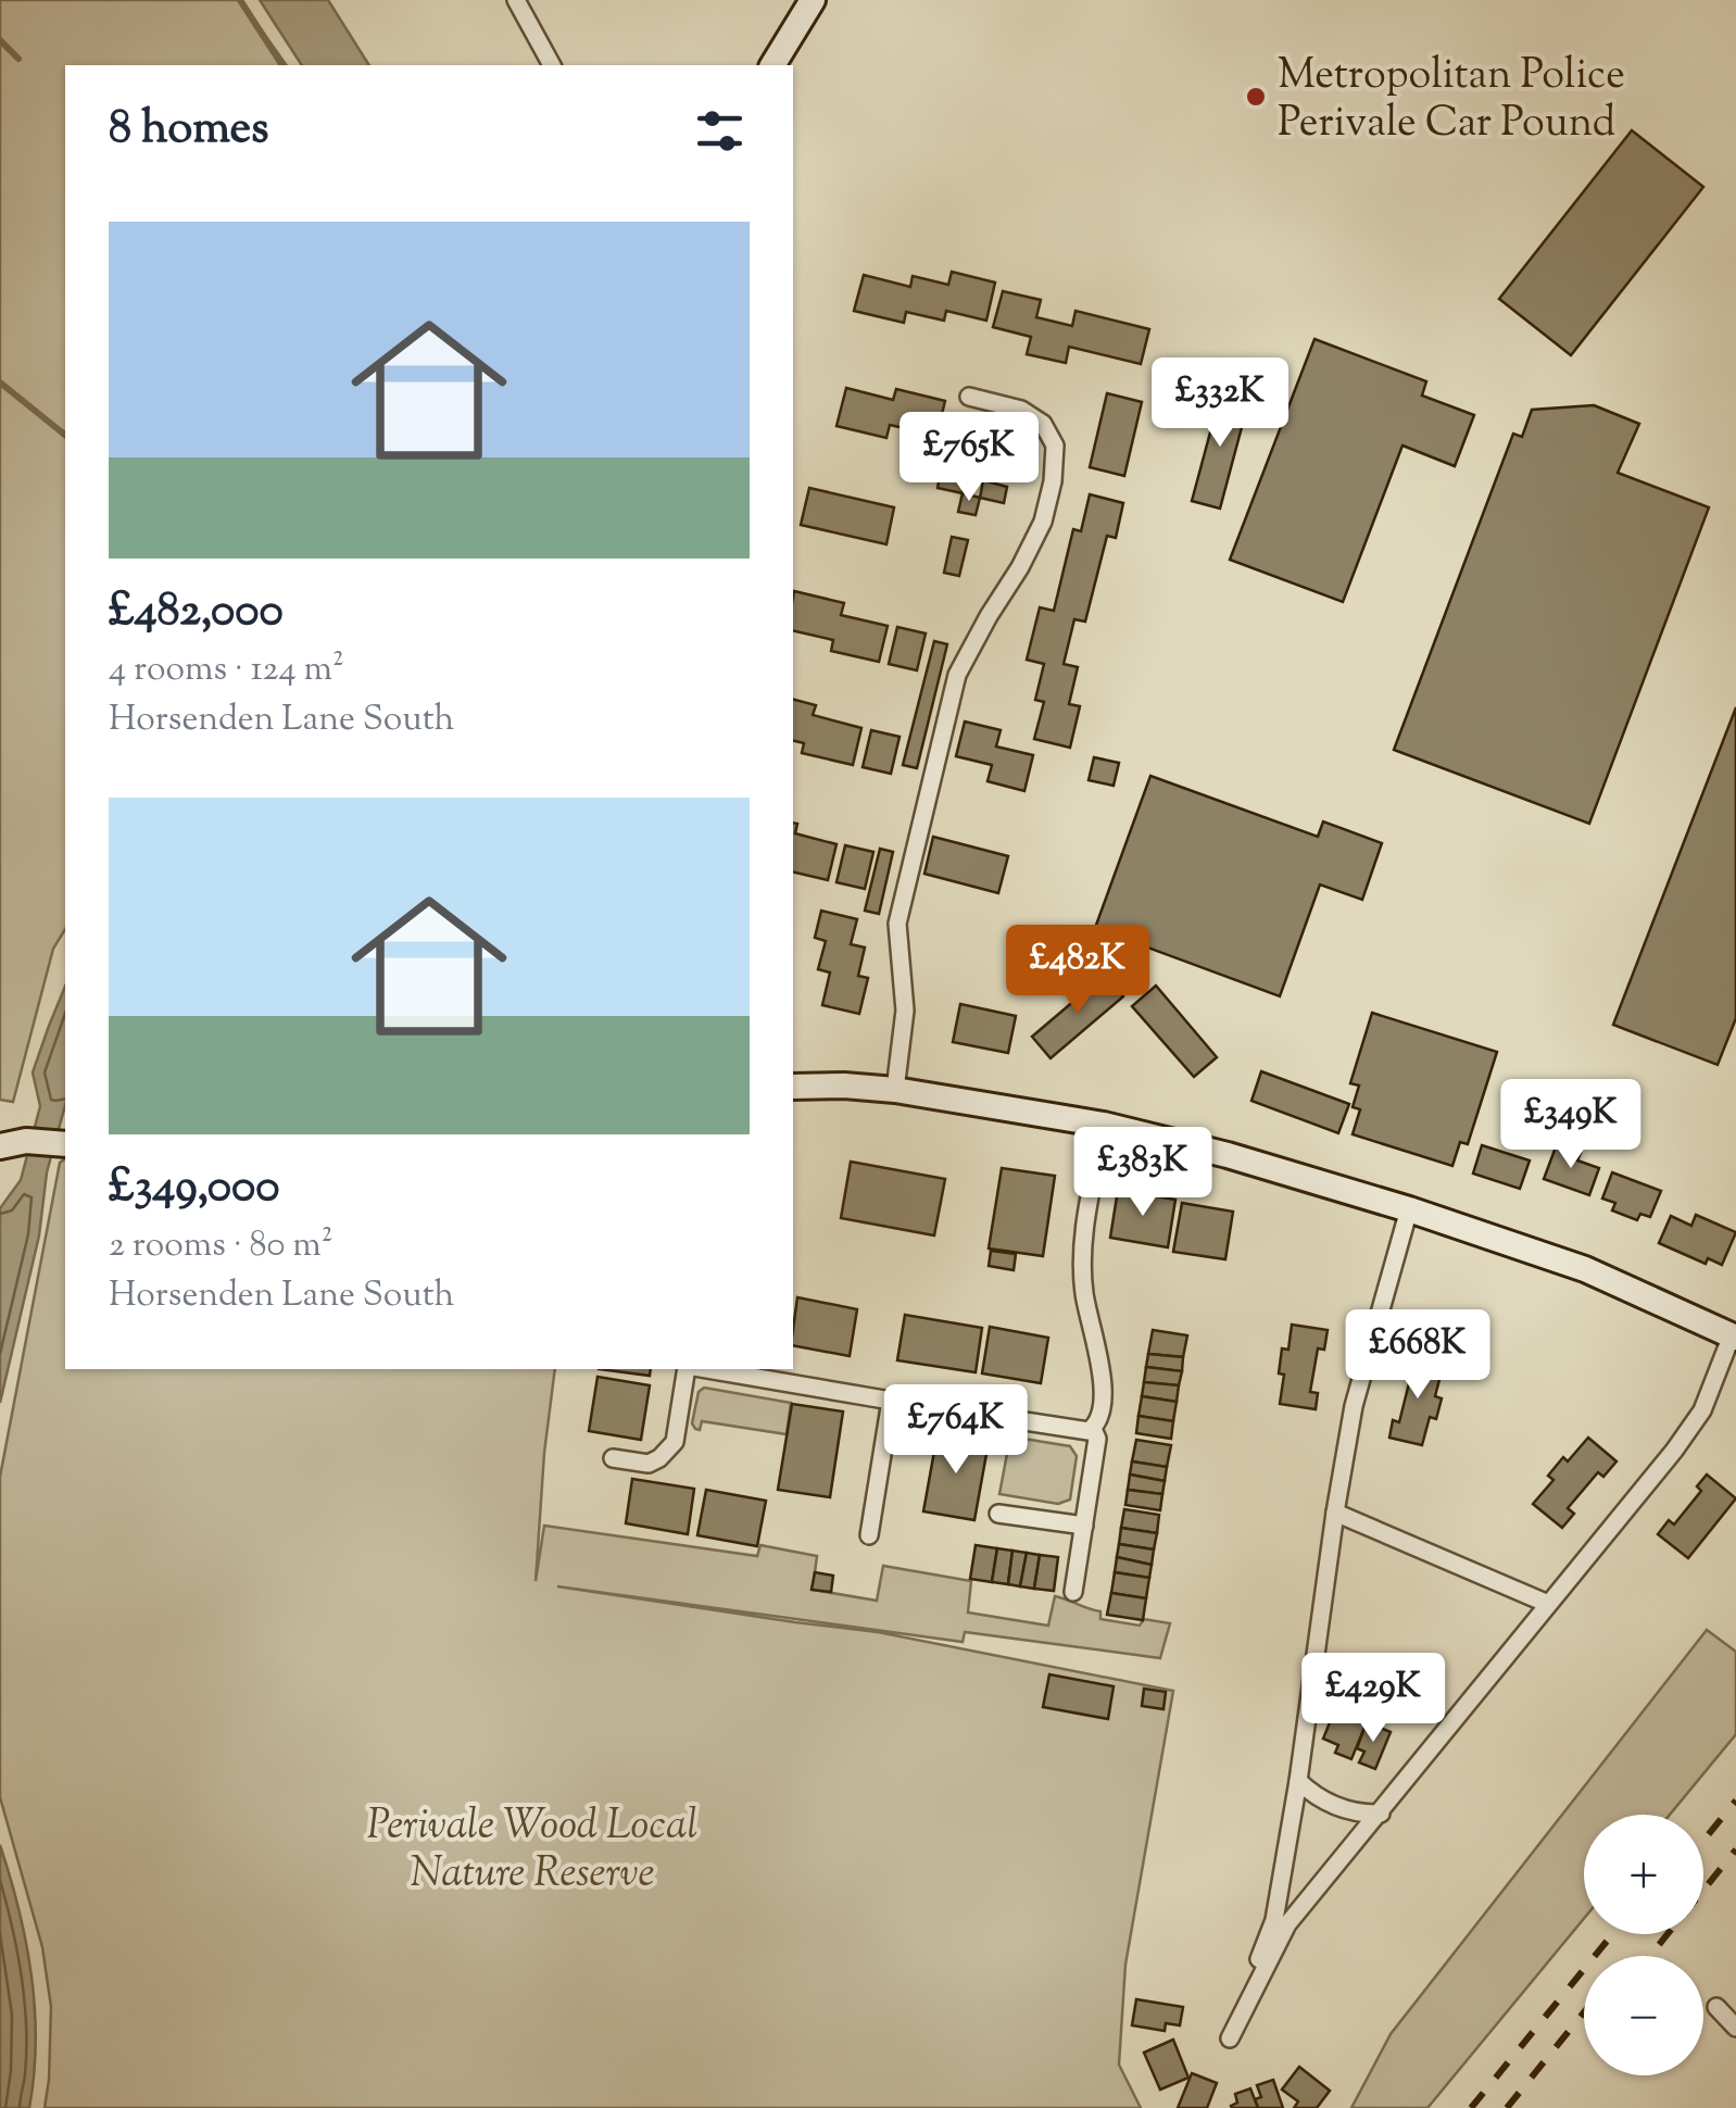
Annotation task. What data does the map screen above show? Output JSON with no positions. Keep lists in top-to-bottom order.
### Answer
{
  "parks": ["Perivale Wood Local Nature Reserve"],
  "places": ["Metropolitan Police Perivale Car Pound"],
  "page": {
    "heading": "8 homes",
    "list": [
      {
        "name": "£482,000",
        "note": "4 rooms · 124 m² · Horsenden Lane South"
      },
      {
        "name": "£349,000",
        "note": "2 rooms · 80 m² · Horsenden Lane South"
      }
    ],
    "price": [
      "£332K",
      "£765K",
      "£482K",
      "£349K",
      "£383K",
      "£668K",
      "£764K",
      "£429K"
    ],
    "map_buttons": ["+", "−"]
  }
}
